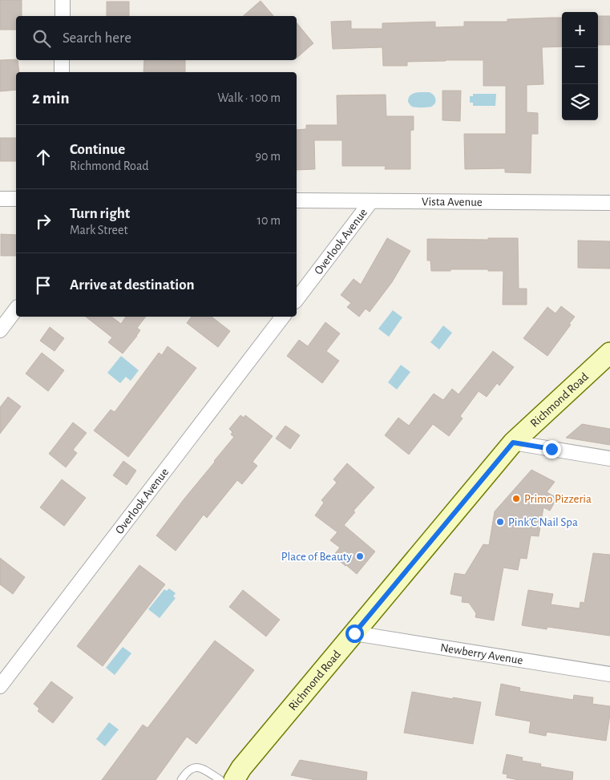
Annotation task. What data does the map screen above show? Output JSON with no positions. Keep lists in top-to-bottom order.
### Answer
{
  "streets": {
    "main road": ["Richmond Road"],
    "street": ["Vista Avenue", "Overlook Avenue", "Newberry Avenue"]
  },
  "crossings": [
    ["Vista Avenue", "Overlook Avenue"],
    ["Richmond Road", "Newberry Avenue"]
  ],
  "places": ["Primo Pizzeria", "Pink'C Nail Spa", "Place of Beauty"],
  "page": {
    "map_buttons": ["+", "−"],
    "search": "Search here",
    "heading": ["2 min", "Walk · 100 m"],
    "list": [
      ["Continue", "Richmond Road", "90 m"],
      ["Turn right", "Mark Street", "10 m"],
      "Arrive at destination"
    ]
  }
}
